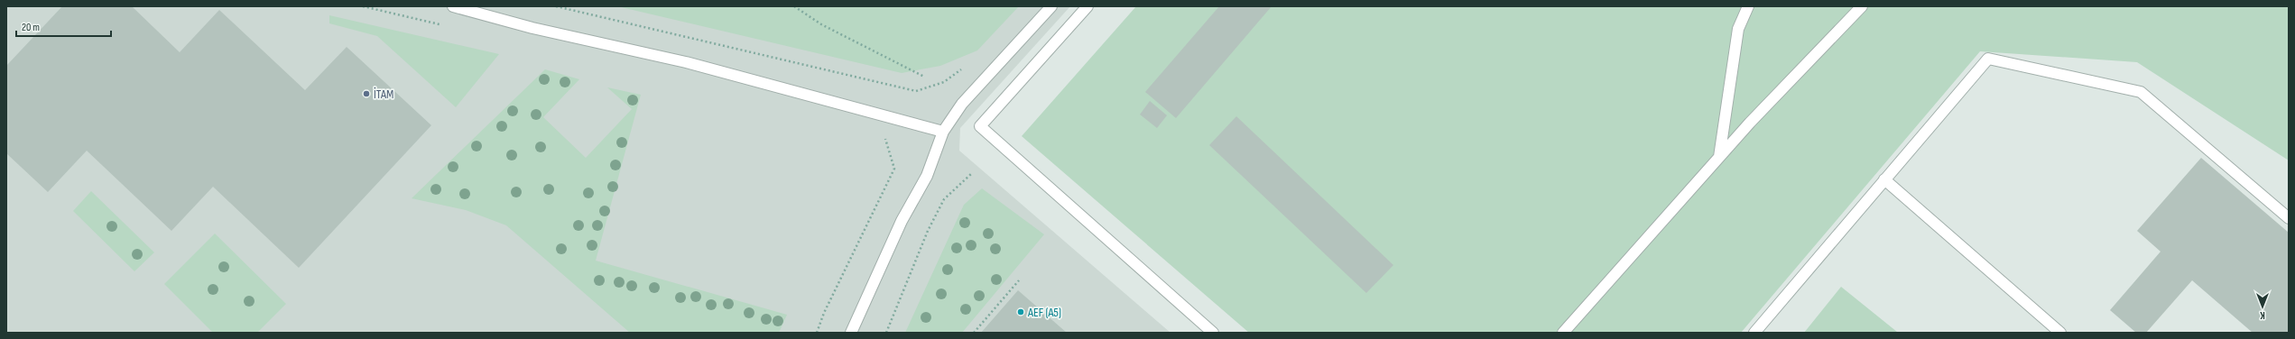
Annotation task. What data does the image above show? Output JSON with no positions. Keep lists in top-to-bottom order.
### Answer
{
  "places": ["İTAM", "AEF (A5)"],
  "scale_bar": "20 m",
  "north": "bottom"
}
